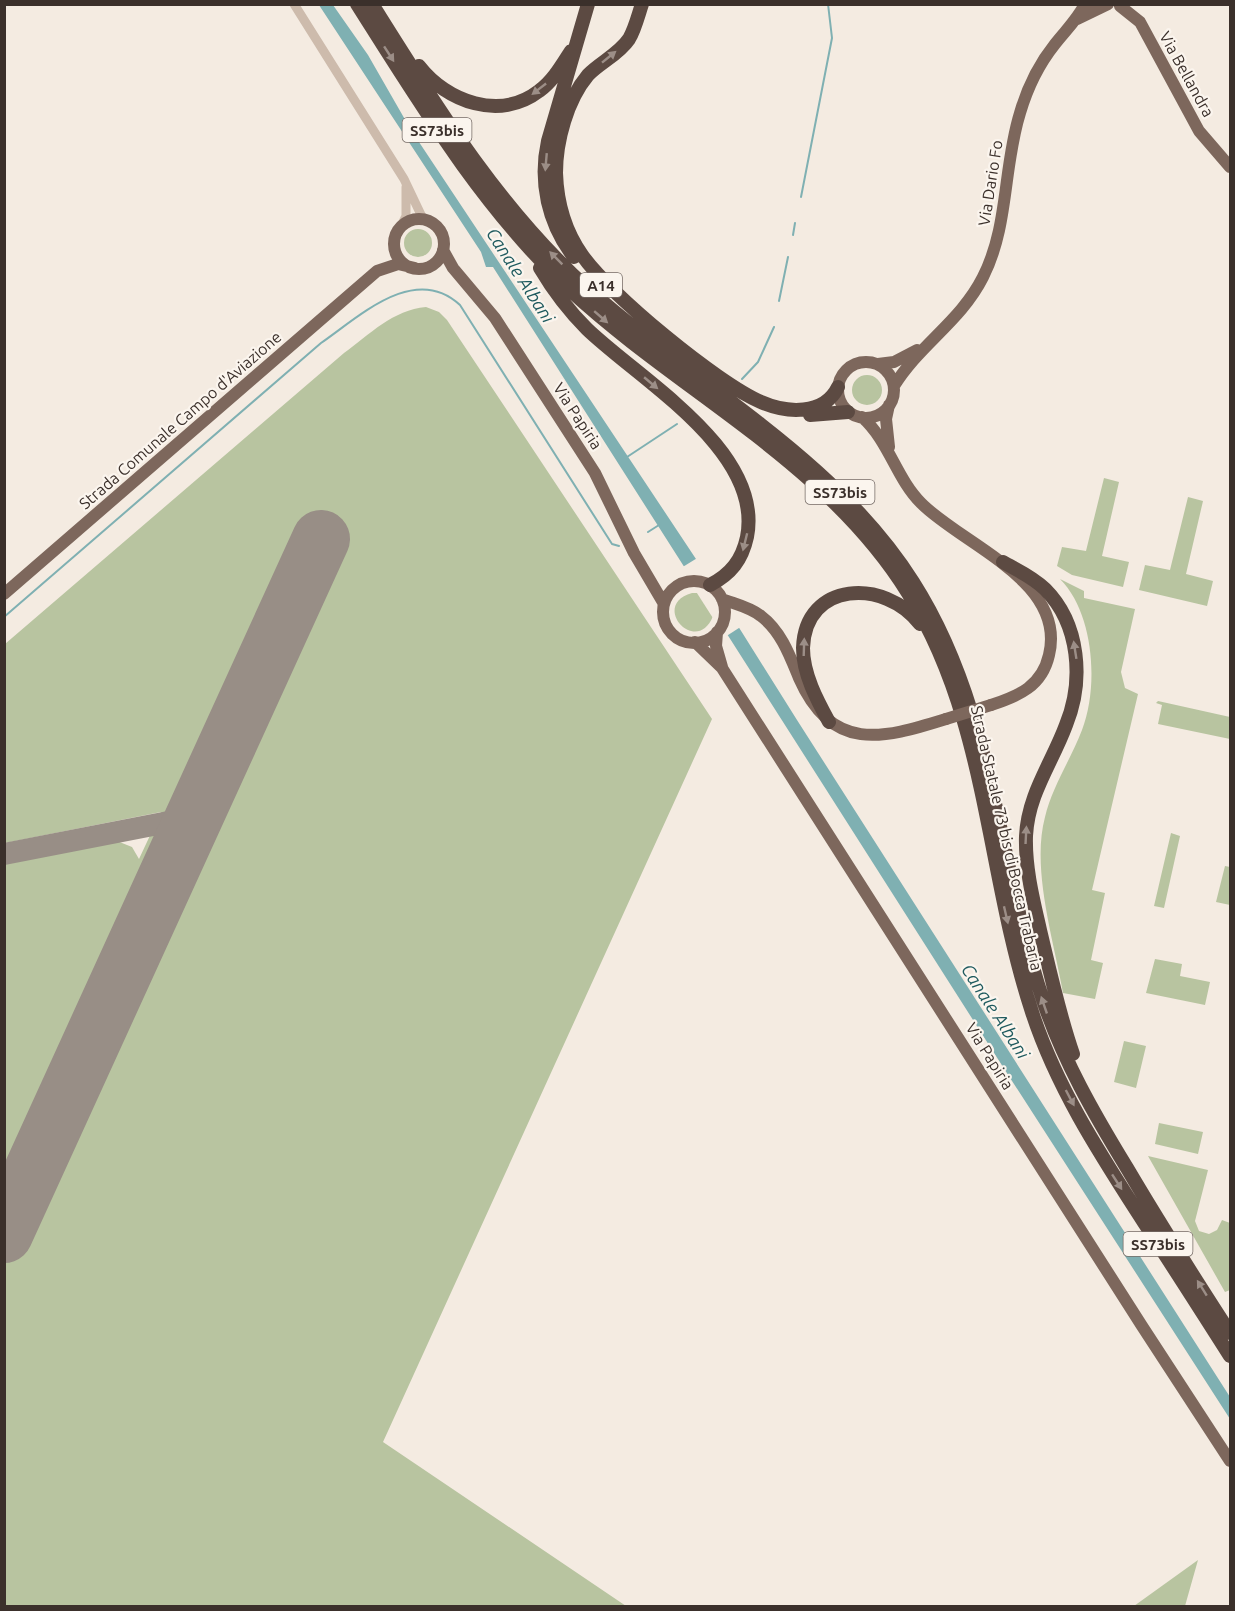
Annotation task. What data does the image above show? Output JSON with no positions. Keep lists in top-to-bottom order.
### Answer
{
  "streets": {
    "highway": ["SS73bis", "A14", "Strada Statale 73 bis di Bocca Trabaria"],
    "main road": [
      "Via Bellandra",
      "Via Dario Fo",
      "Via Papiria",
      "Strada Comunale Campo d'Aviazione"
    ]
  },
  "crossings": [
    ["Via Bellandra", "Via Dario Fo"],
    ["Via Dario Fo", "A14"],
    ["Via Papiria", "Strada Comunale Campo d'Aviazione"]
  ],
  "water": ["Canale Albani"]
}
